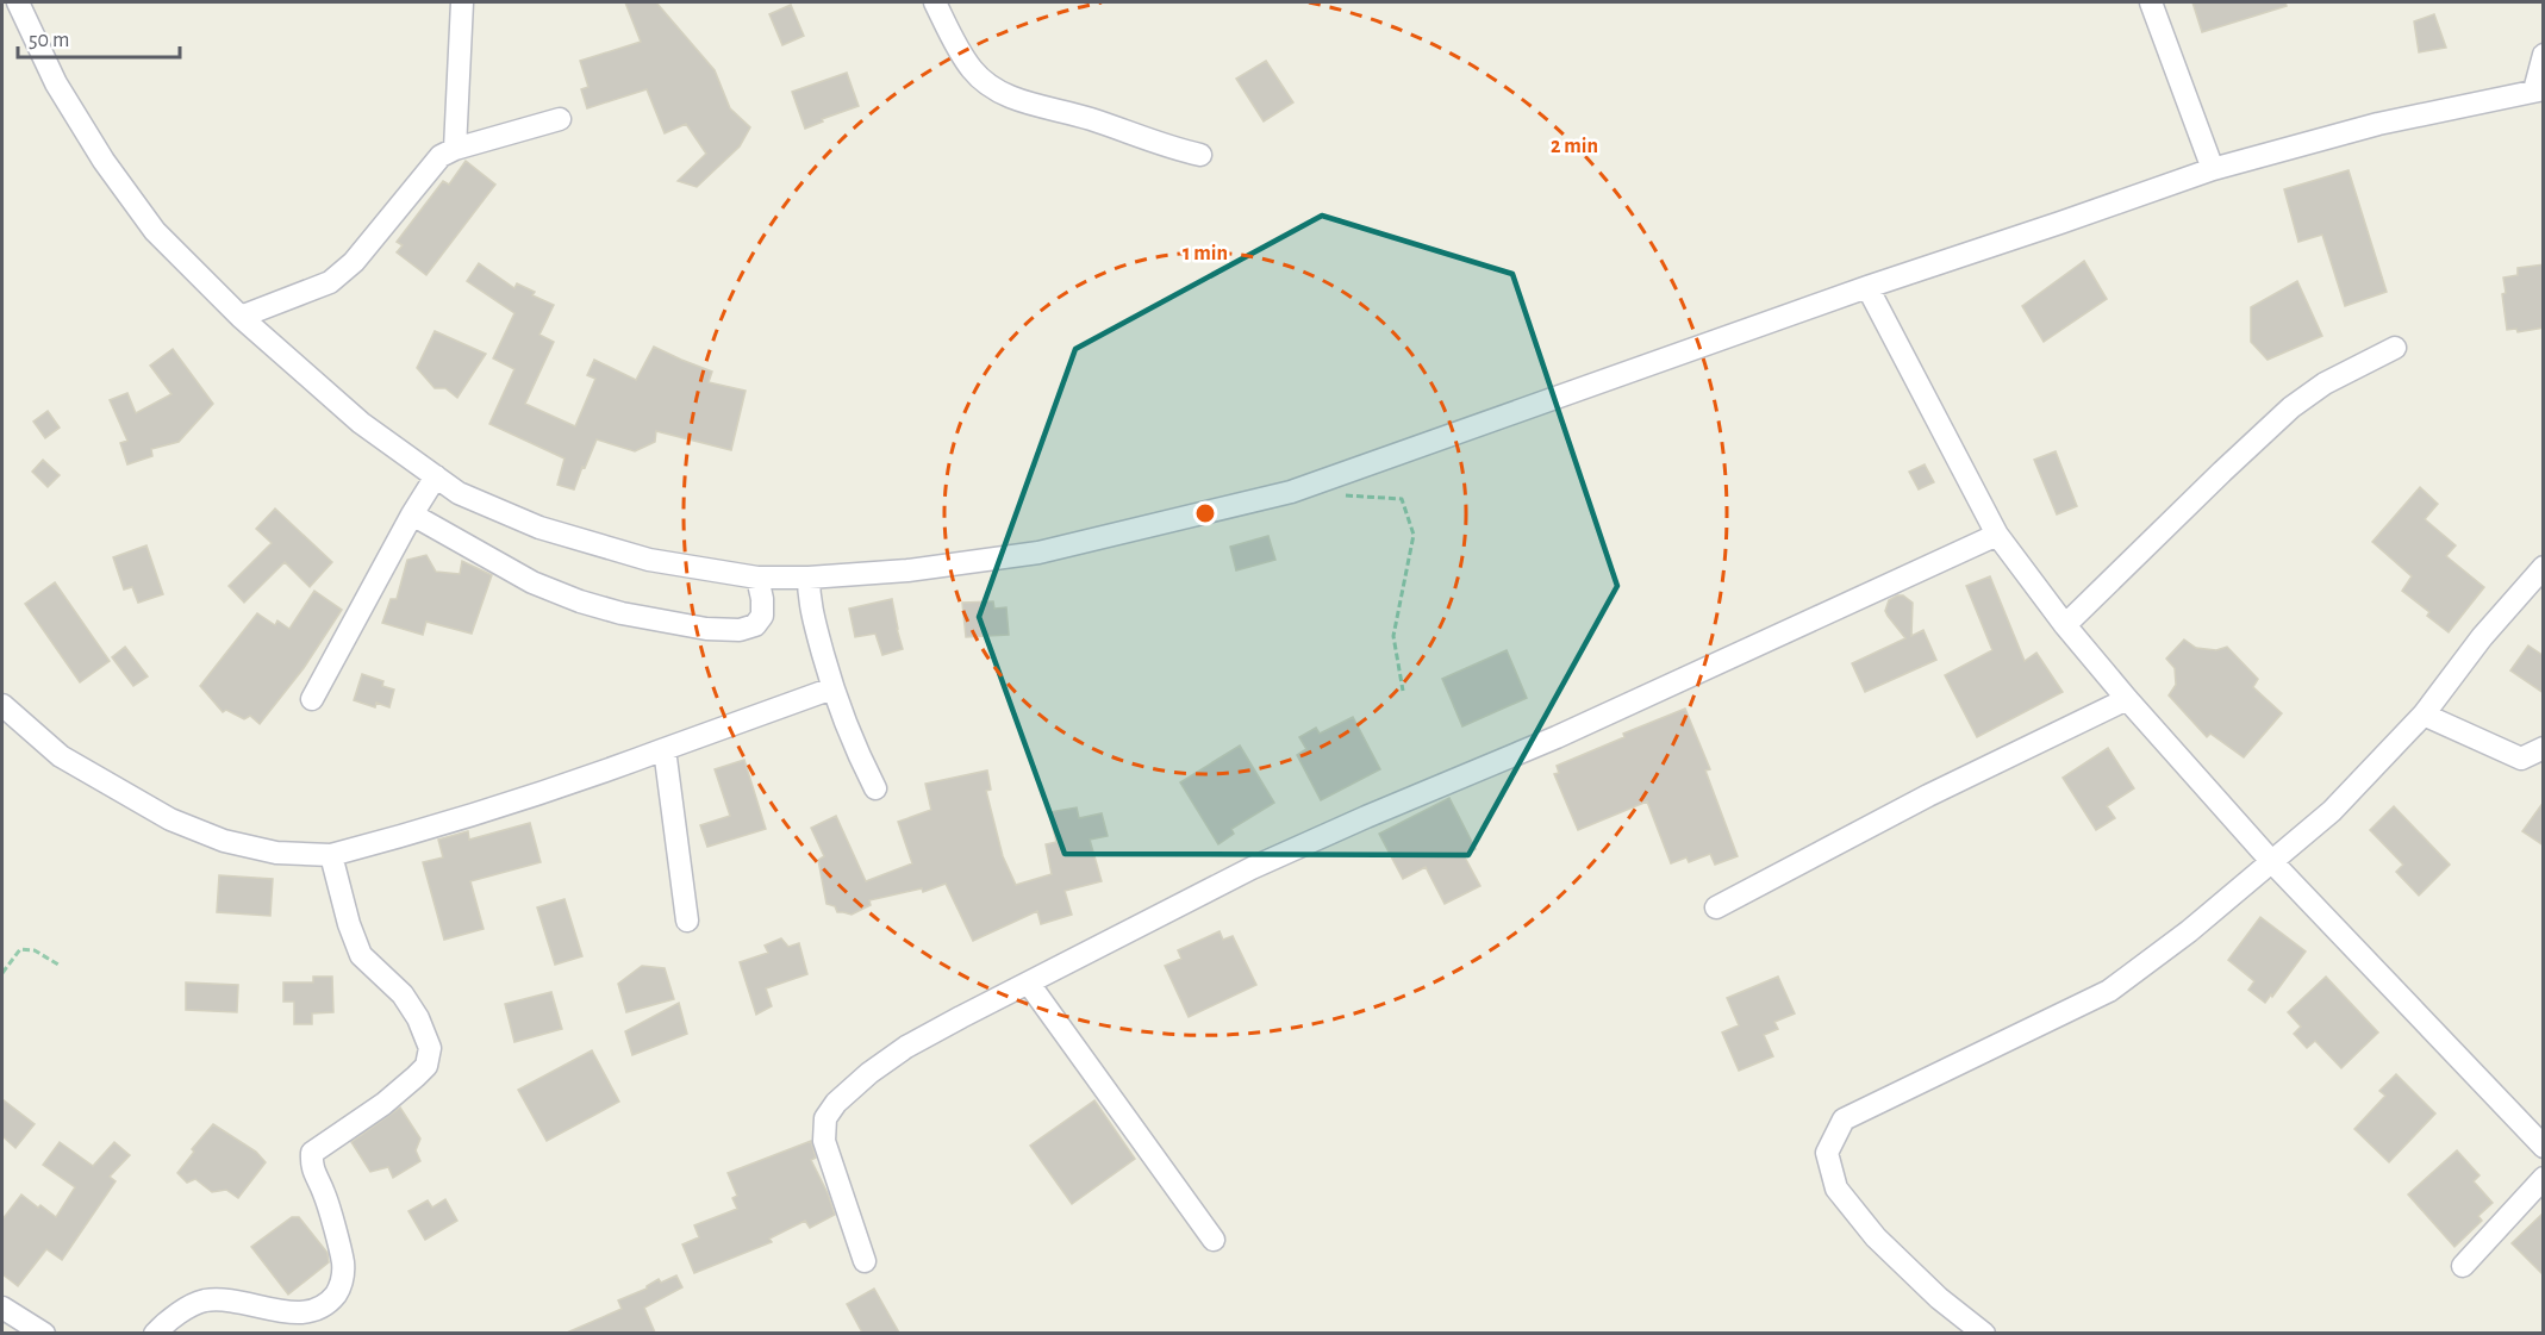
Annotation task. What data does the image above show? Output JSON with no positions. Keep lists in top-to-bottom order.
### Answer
{
  "scale_bar": "50 m",
  "rings": ["2 min", "1 min"]
}
